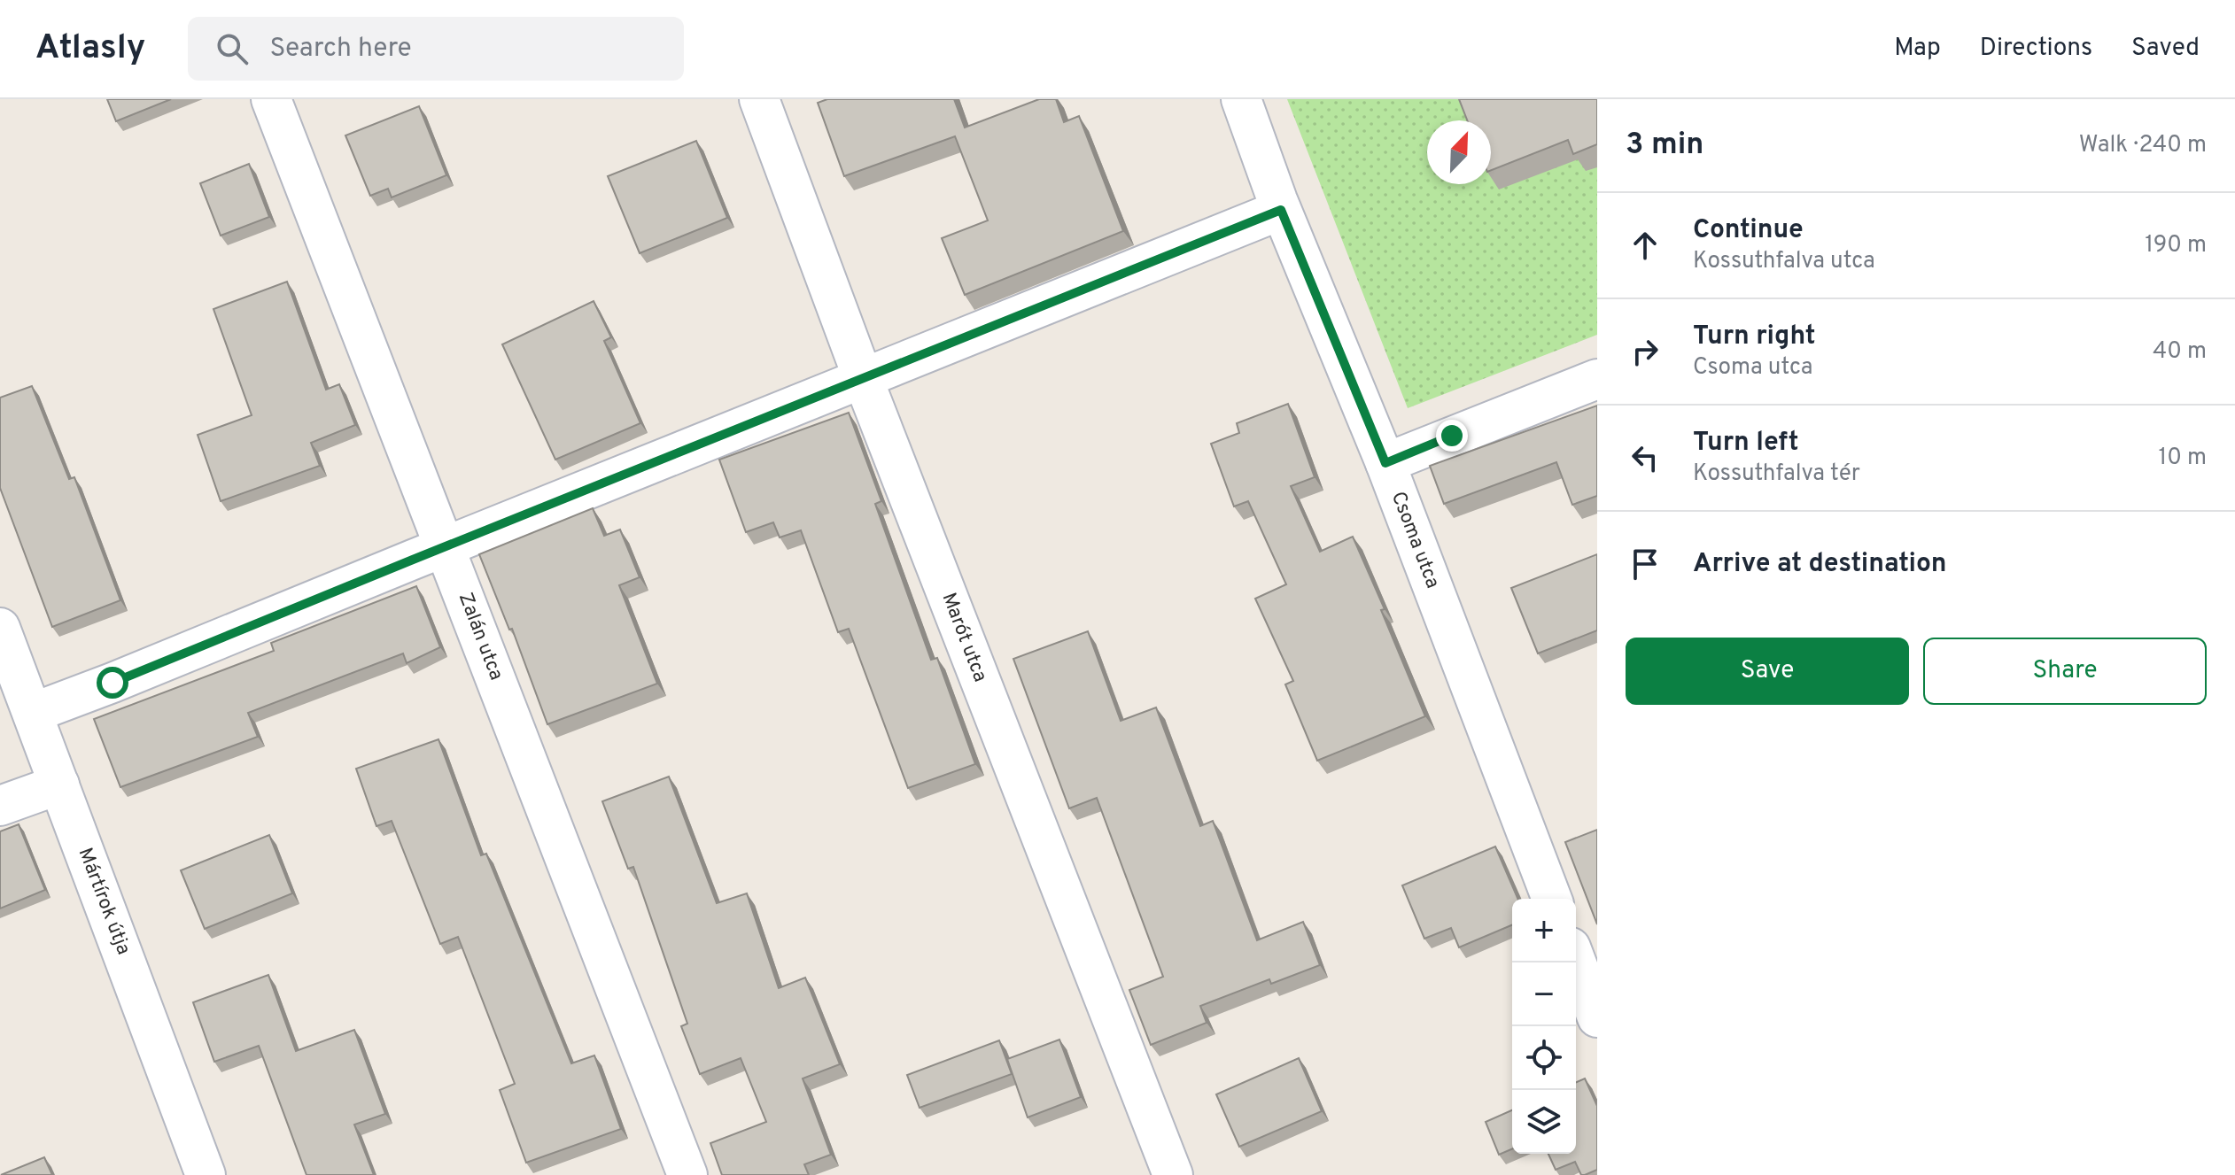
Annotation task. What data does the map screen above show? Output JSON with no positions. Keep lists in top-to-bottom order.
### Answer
{
  "streets": {
    "street": [
      "Csoma utca",
      "Zalán utca",
      "Marót utca",
      "Mártírok útja"
    ]
  },
  "north": "top right",
  "page": {
    "header": "Atlasly",
    "search": "Search here",
    "nav": ["Map", "Directions", "Saved"],
    "heading": ["3 min", "Walk · 240 m"],
    "list": [
      ["Continue", "Kossuthfalva utca", "190 m"],
      ["Turn right", "Csoma utca", "40 m"],
      ["Turn left", "Kossuthfalva tér", "10 m"],
      "Arrive at destination"
    ],
    "buttons": ["Save", "Share"],
    "map_buttons": ["+", "−"]
  }
}
